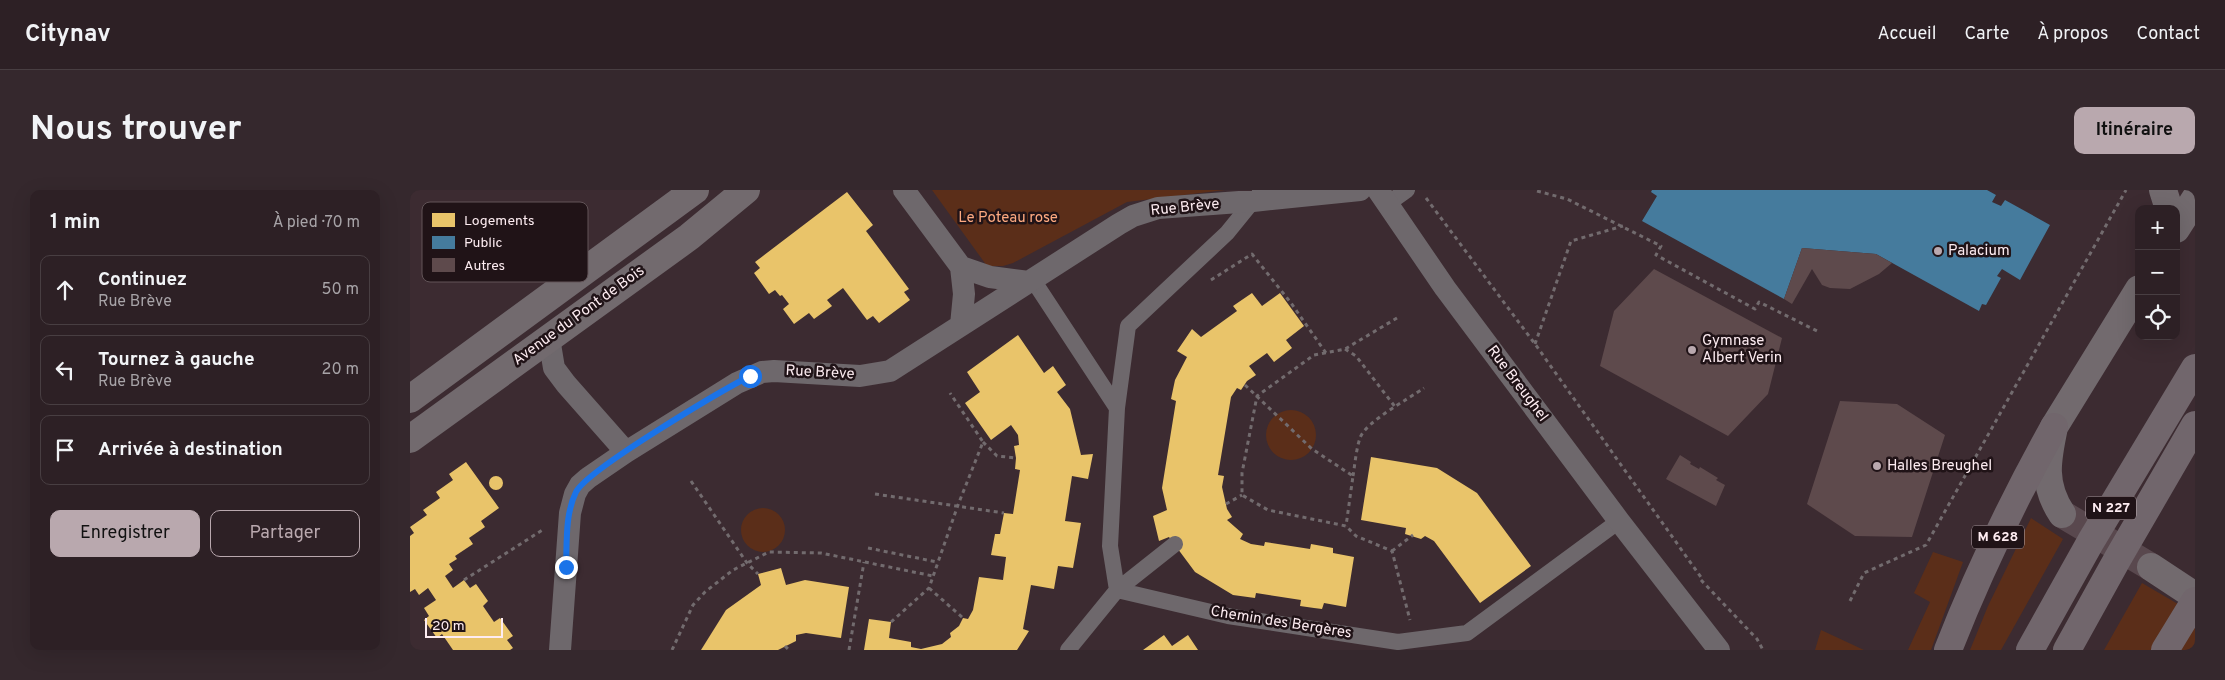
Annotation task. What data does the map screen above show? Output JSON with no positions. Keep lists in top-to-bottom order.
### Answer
{
  "streets": {
    "highway": ["N 227", "M 628"],
    "main road": ["Avenue du Pont de Bois"],
    "street": ["Rue Brève", "Rue Breughel", "Chemin des Bergères"]
  },
  "crossings": [
    ["Rue Breughel", "Chemin des Bergères"]
  ],
  "parks": ["Le Poteau rose"],
  "places": ["Palacium", "Gymnase Albert Verin", "Halles Breughel"],
  "legend": ["Logements", "Public", "Autres"],
  "scale_bar": "20 m",
  "page": {
    "header": "Citynav",
    "nav": [
      "Accueil",
      "Carte",
      "À propos",
      "Contact"
    ],
    "buttons": [
      "Itinéraire",
      ["Enregistrer", "Partager"]
    ],
    "title": "Nous trouver",
    "heading": ["1 min", "À pied · 70 m"],
    "map_buttons": ["+", "−"],
    "list": [
      ["Continuez", "Rue Brève", "50 m"],
      ["Tournez à gauche", "Rue Brève", "20 m"],
      "Arrivée à destination"
    ],
    "scale": "20 m"
  }
}
